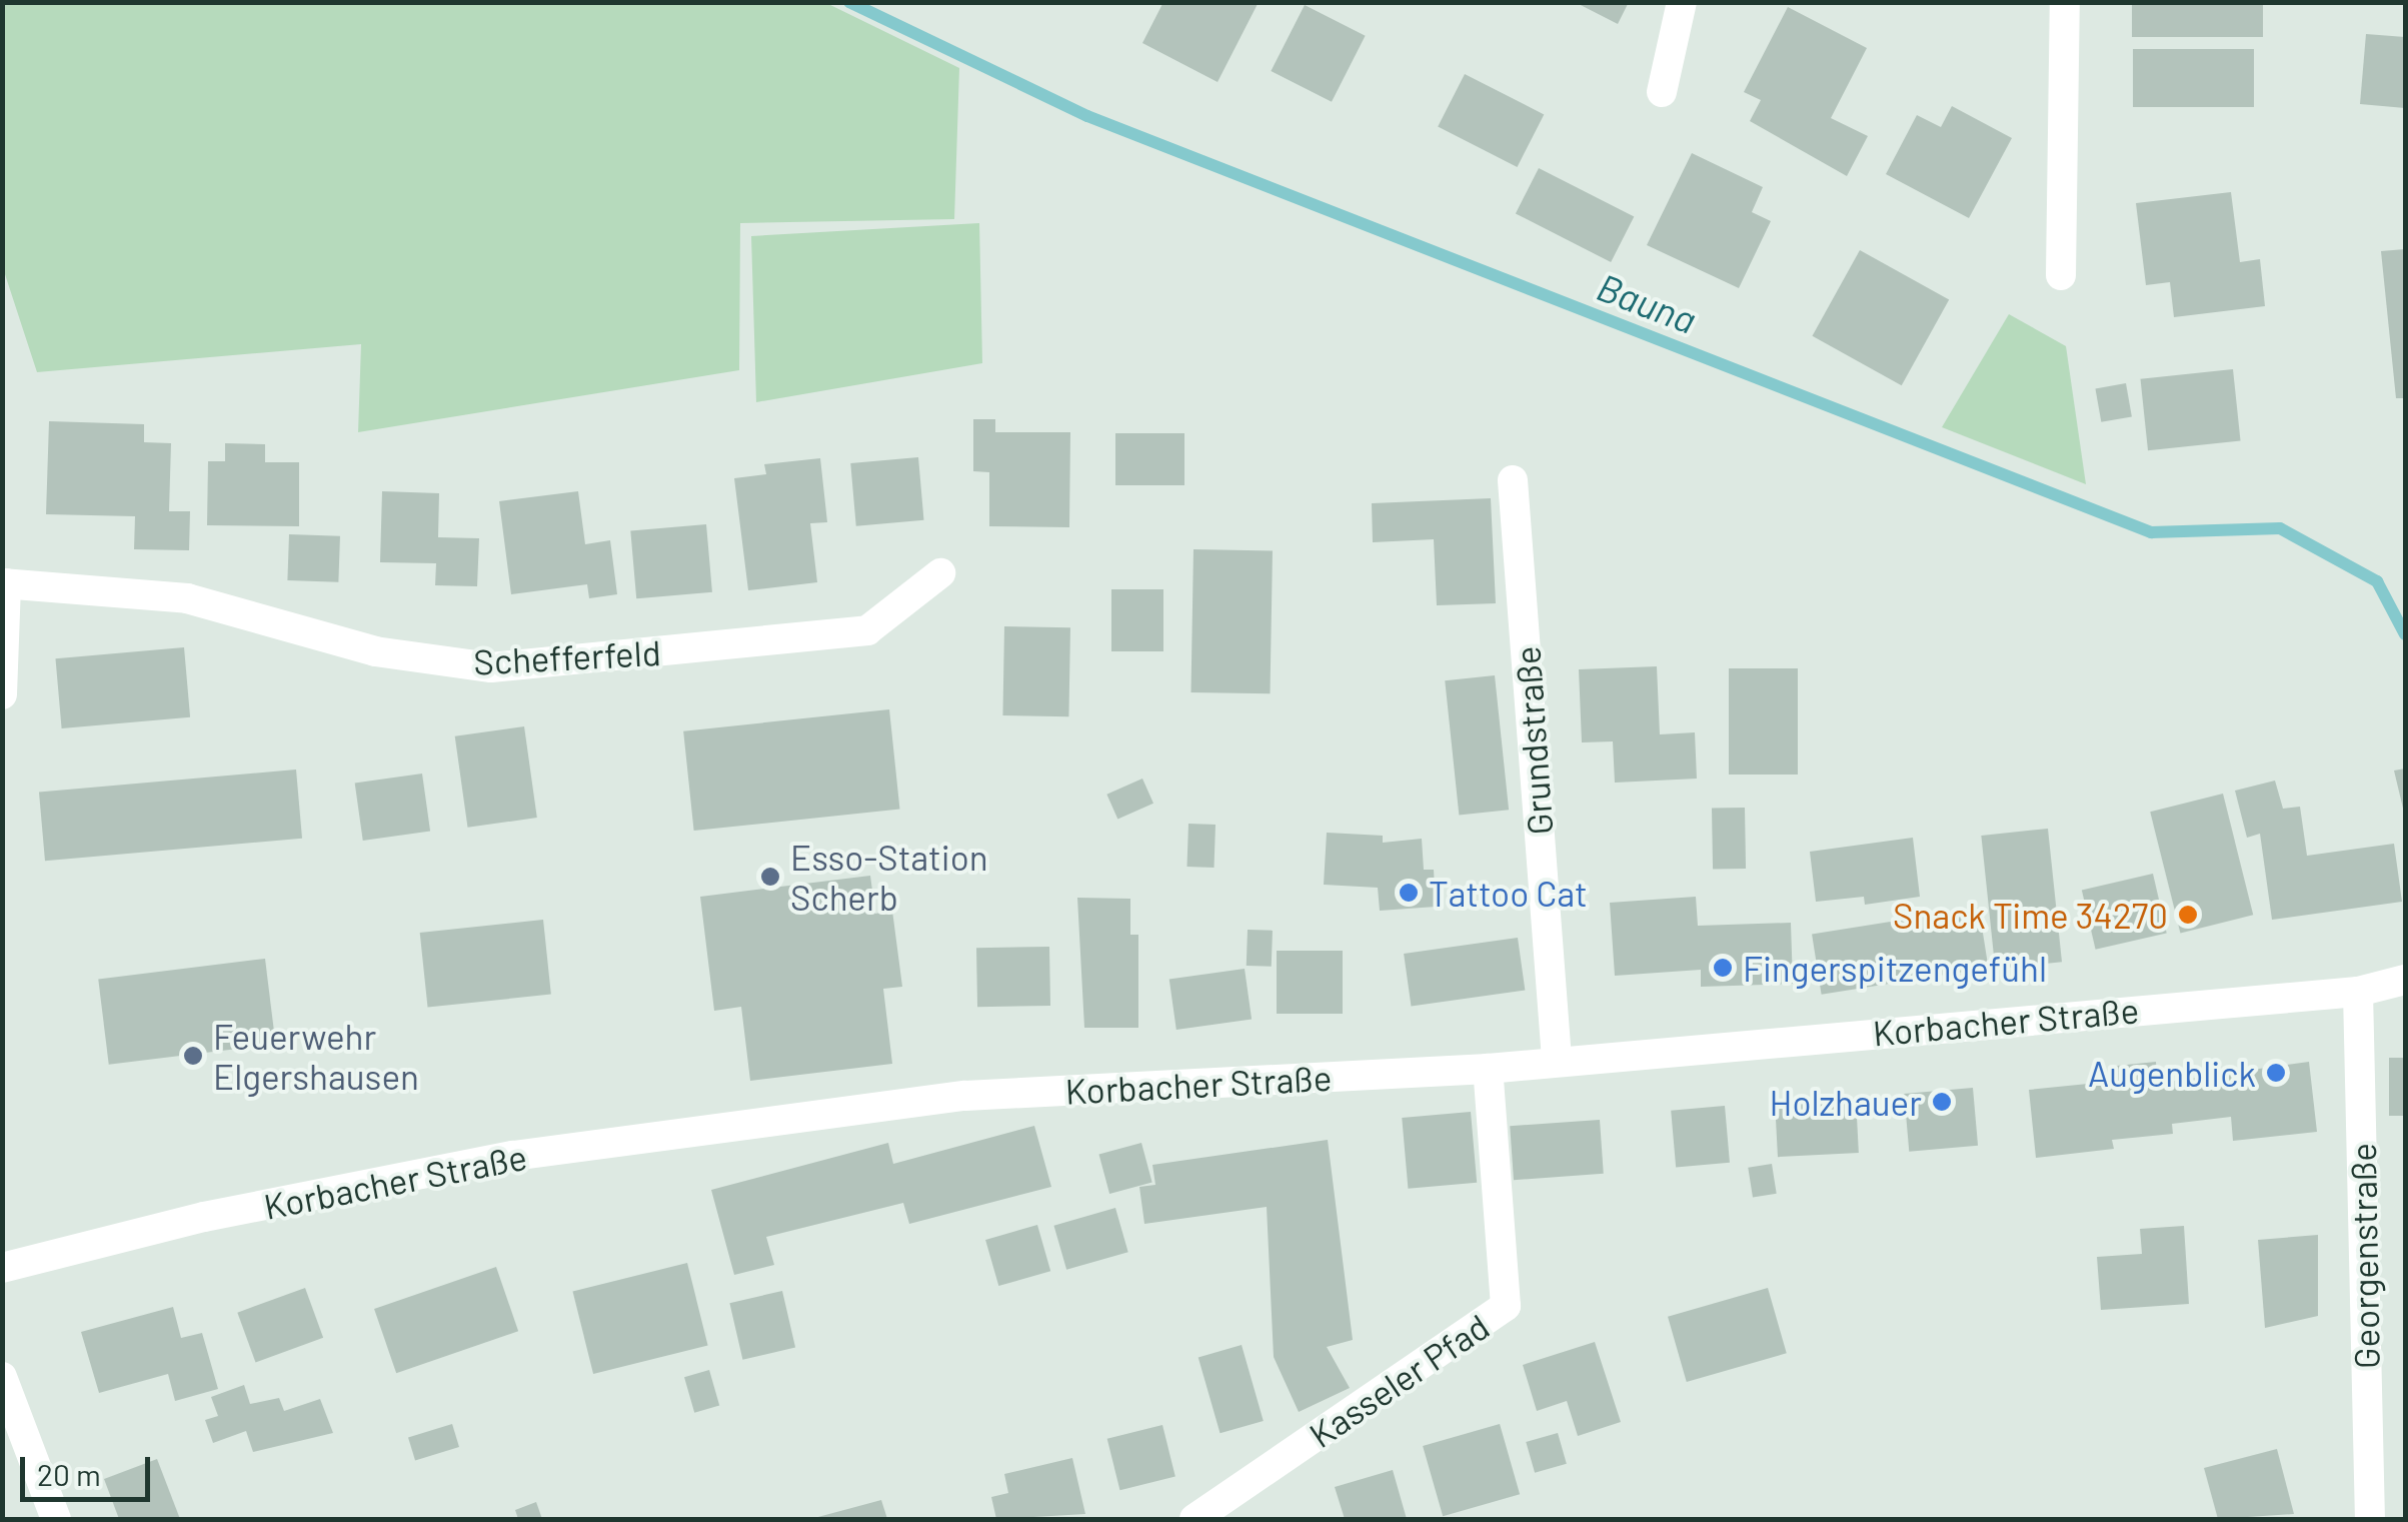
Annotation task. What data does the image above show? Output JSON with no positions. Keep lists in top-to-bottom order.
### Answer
{
  "streets": {
    "street": [
      "Schefferfeld",
      "Grundstraße",
      "Korbacher Straße",
      "Georgenstraße",
      "Kasseler Pfad"
    ]
  },
  "crossings": [
    ["Grundstraße", "Korbacher Straße"],
    ["Korbacher Straße", "Georgenstraße"],
    ["Korbacher Straße", "Kasseler Pfad"]
  ],
  "water": ["Bauna"],
  "places": [
    "Esso-Station Scherb",
    "Tattoo Cat",
    "Snack Time 34270",
    "Fingerspitzengefühl",
    "Feuerwehr Elgershausen",
    "Augenblick",
    "Holzhauer"
  ],
  "scale_bar": "20 m"
}
